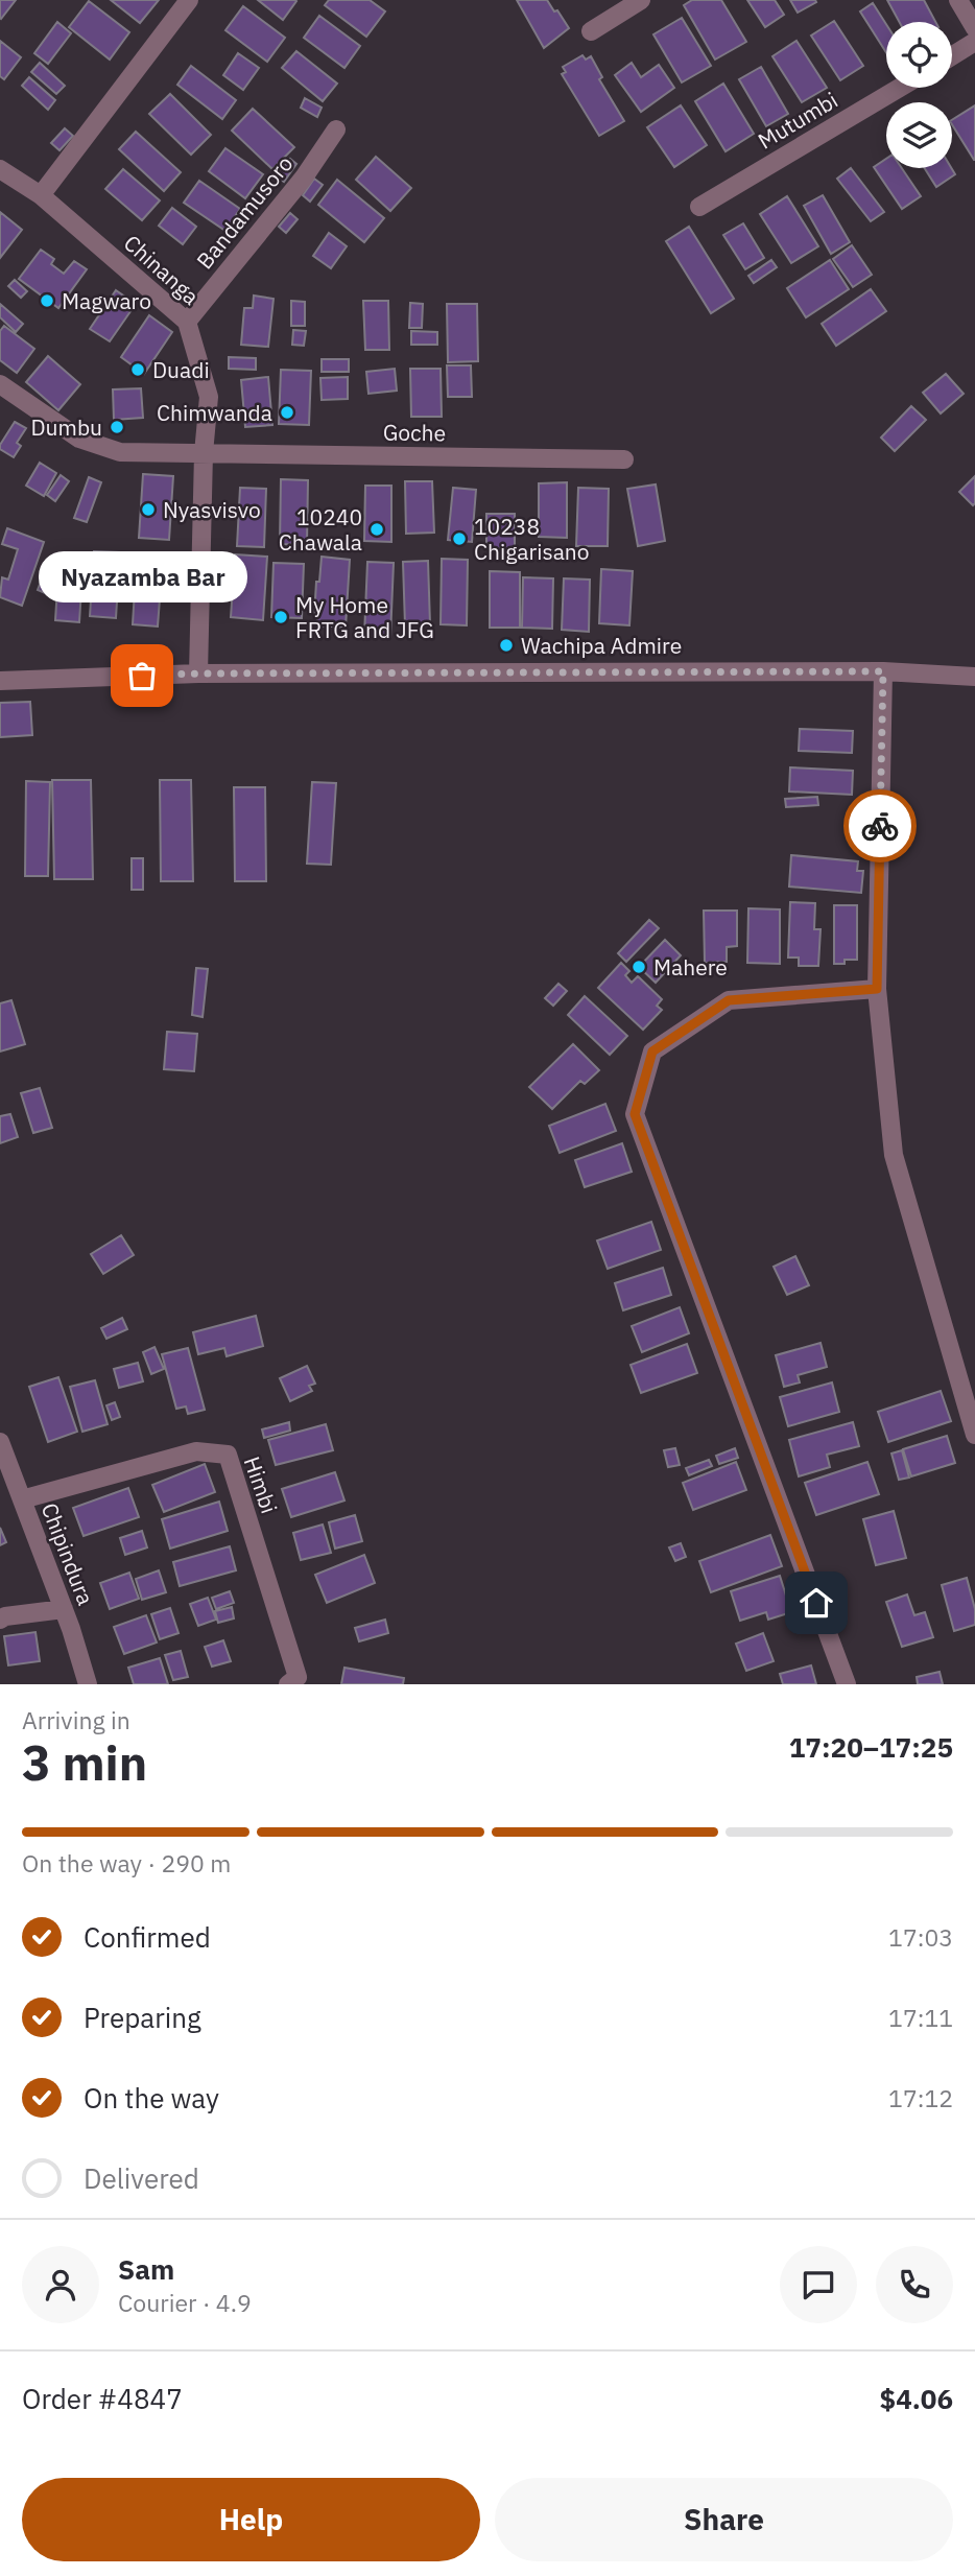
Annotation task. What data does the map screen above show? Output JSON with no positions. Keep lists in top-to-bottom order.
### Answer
{
  "streets": {
    "street": [
      "Mutumbi",
      "Bandamusoro",
      "Chinanga",
      "Goche",
      "Himbi",
      "Chipindura"
    ]
  },
  "crossings": [
    ["Bandamusoro", "Chinanga"],
    ["Chinanga", "Goche"],
    ["Himbi", "Chipindura"]
  ],
  "places": [
    "Magwaro",
    "Duadi",
    "Chimwanda",
    "Dumbu",
    "Nyasvisvo",
    "10240 Chawala",
    "10238 Chigarisano",
    "My Home FRTG and JFG",
    "Wachipa Admire",
    "Nyazamba Bar",
    "Mahere"
  ],
  "page": {
    "bubble": "Nyazamba Bar",
    "heading": ["3 min", "Arriving in", "17:20–17:25"],
    "panel": [
      "Sam",
      "Courier · 4.9",
      "Order #4847",
      "$4.06"
    ],
    "bar": "On the way · 290 m",
    "list": [
      ["Confirmed", "17:03"],
      ["Preparing", "17:11"],
      ["On the way", "17:12"],
      "Delivered"
    ],
    "buttons": ["Help", "Share"]
  }
}
